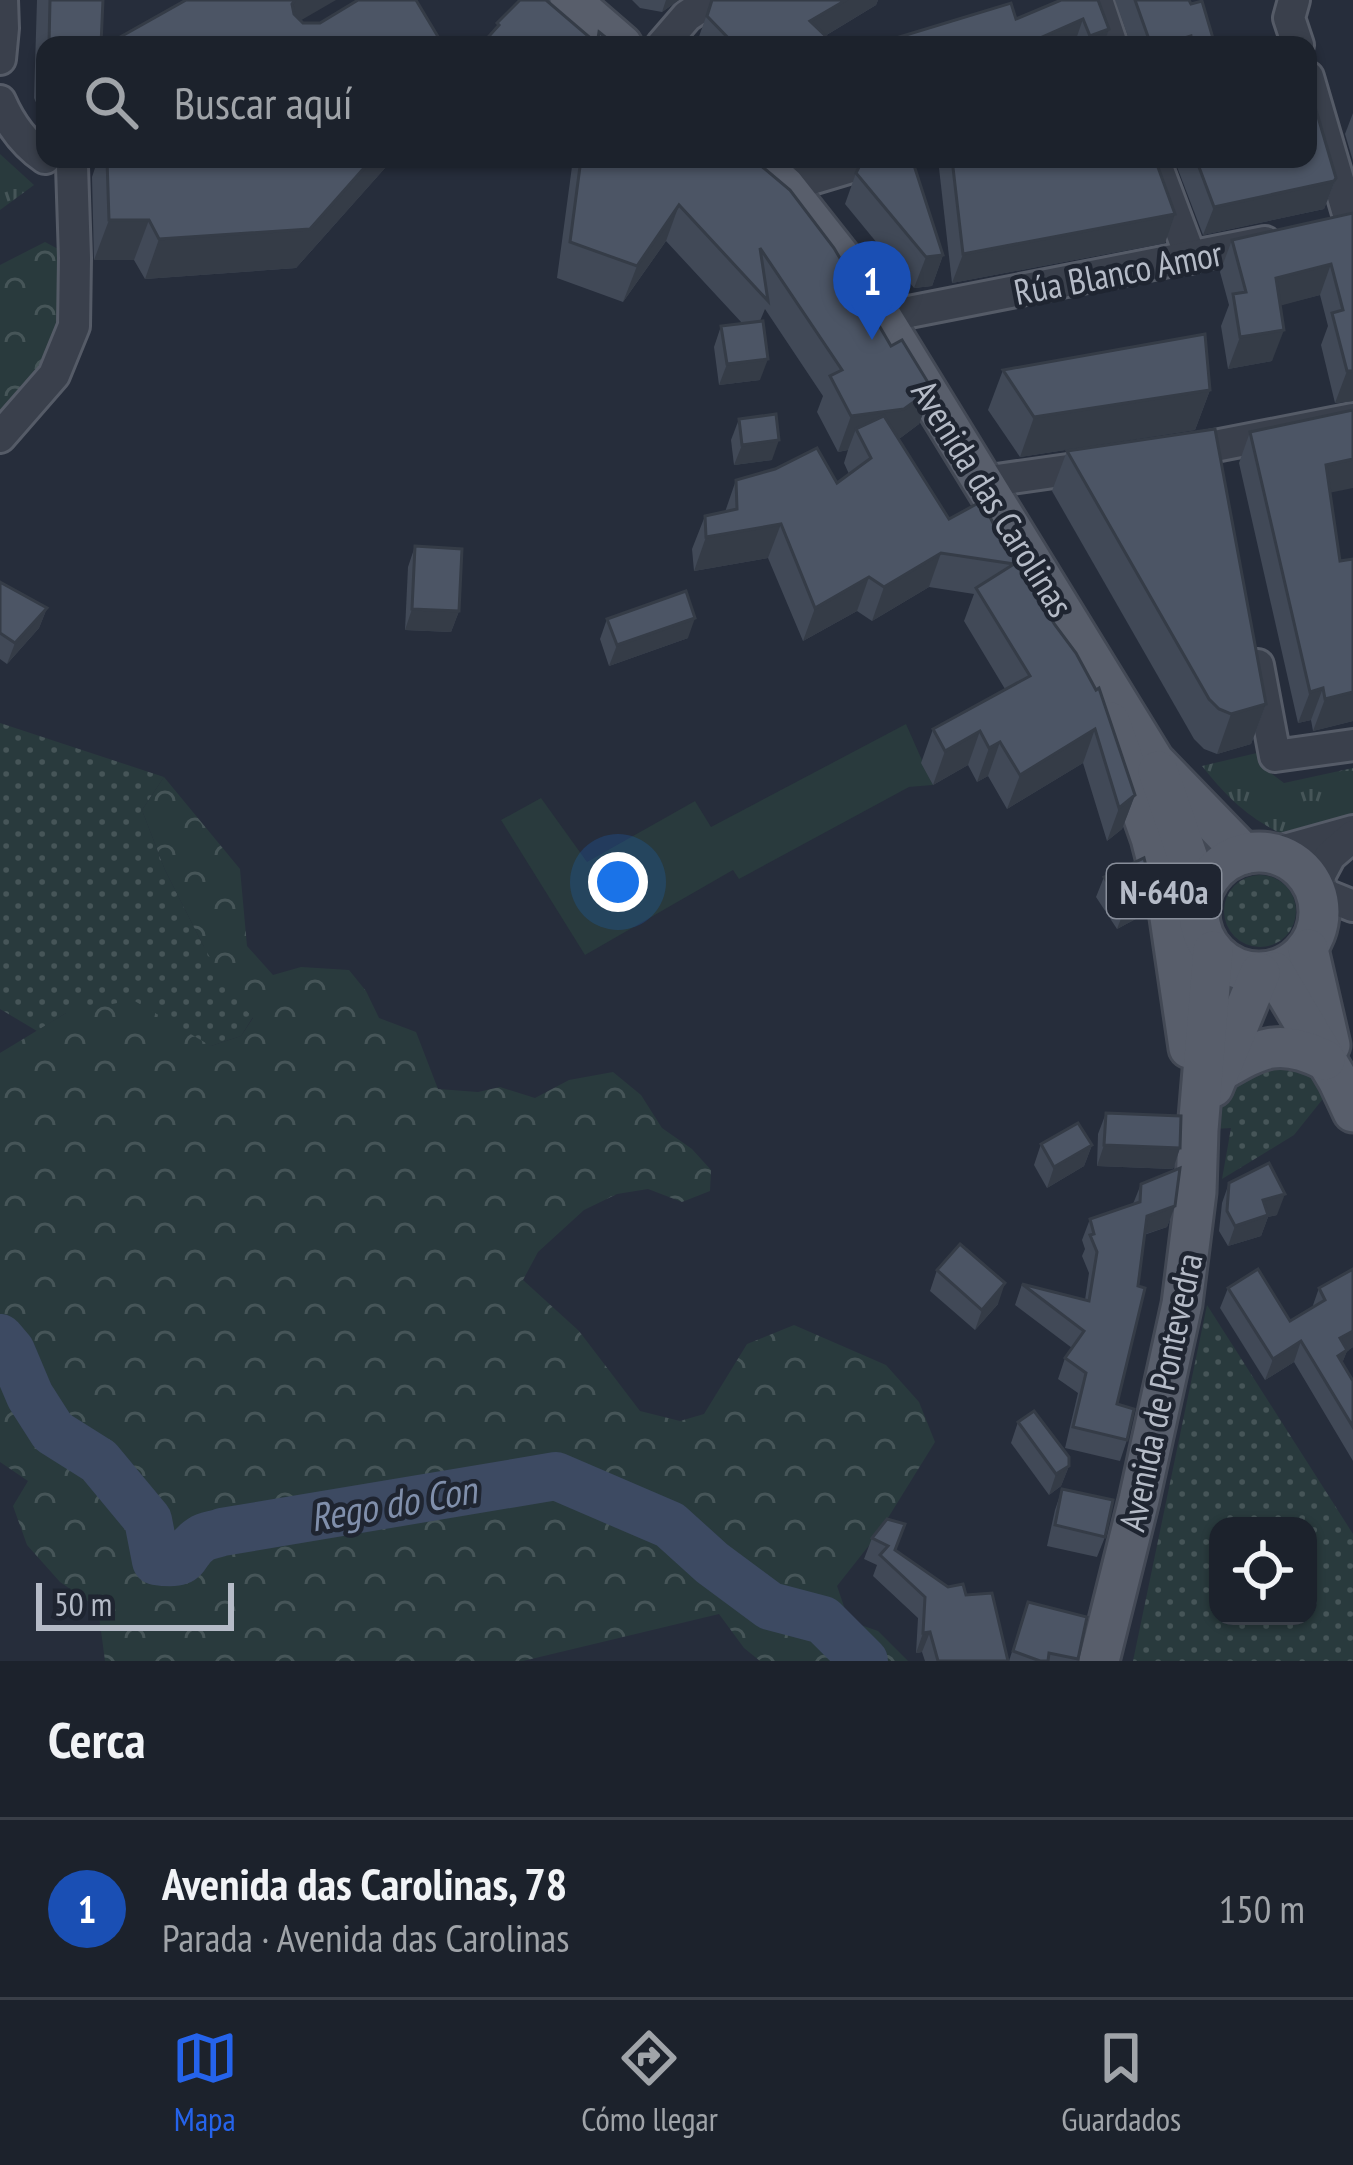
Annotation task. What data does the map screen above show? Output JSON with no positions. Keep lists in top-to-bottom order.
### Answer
{
  "streets": {
    "main road": ["Avenida das Carolinas", "N-640a", "Avenida de Pontevedra"],
    "street": ["Rúa Blanco Amor"]
  },
  "crossings": [
    ["Rúa Blanco Amor", "Avenida das Carolinas"],
    ["Avenida das Carolinas", "N-640a"],
    ["N-640a", "Avenida de Pontevedra"]
  ],
  "water": ["Rego do Con"],
  "scale_bar": "50 m",
  "page": {
    "search": "Buscar aquí",
    "pins": "1",
    "scale": "50 m",
    "heading": "Cerca",
    "list": [
      {
        "mark": "1",
        "name": "Avenida das Carolinas, 78",
        "note": "Parada · Avenida das Carolinas",
        "value": "150 m"
      }
    ],
    "nav": ["Mapa", "Cómo llegar", "Guardados"]
  }
}
